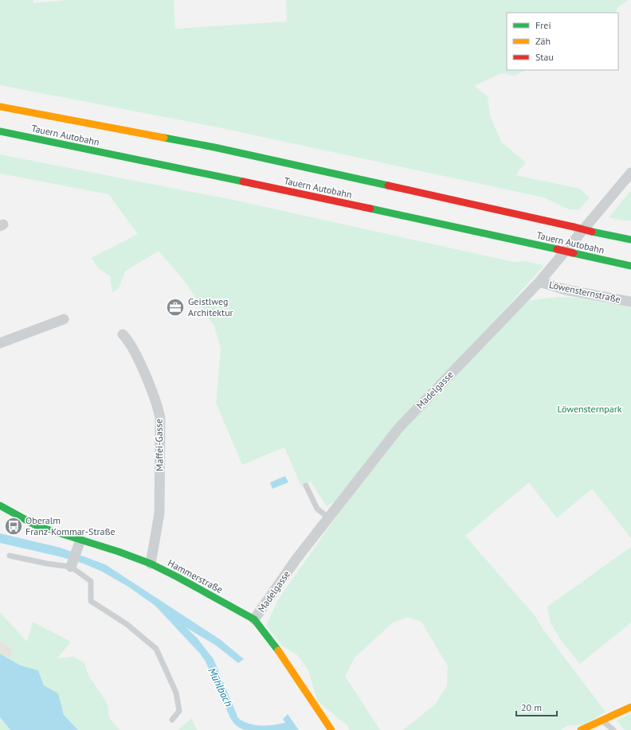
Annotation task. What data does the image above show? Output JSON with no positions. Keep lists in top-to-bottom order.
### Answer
{
  "streets": {
    "main road": ["Tauern Autobahn", "Hammerstraße"],
    "street": ["Löwensternstraße", "Madelgasse", "Maffei-Gasse"]
  },
  "crossings": [
    ["Löwensternstraße", "Madelgasse"],
    ["Madelgasse", "Hammerstraße"],
    ["Maffei-Gasse", "Hammerstraße"]
  ],
  "water": ["Mühlbach"],
  "parks": ["Löwensternpark"],
  "places": {
    "office": ["Geistlweg Architektur"],
    "bus stop": ["Oberalm Franz-Kommar-Straße"]
  },
  "legend": ["Frei", "Zäh", "Stau"],
  "scale_bar": "20 m"
}
